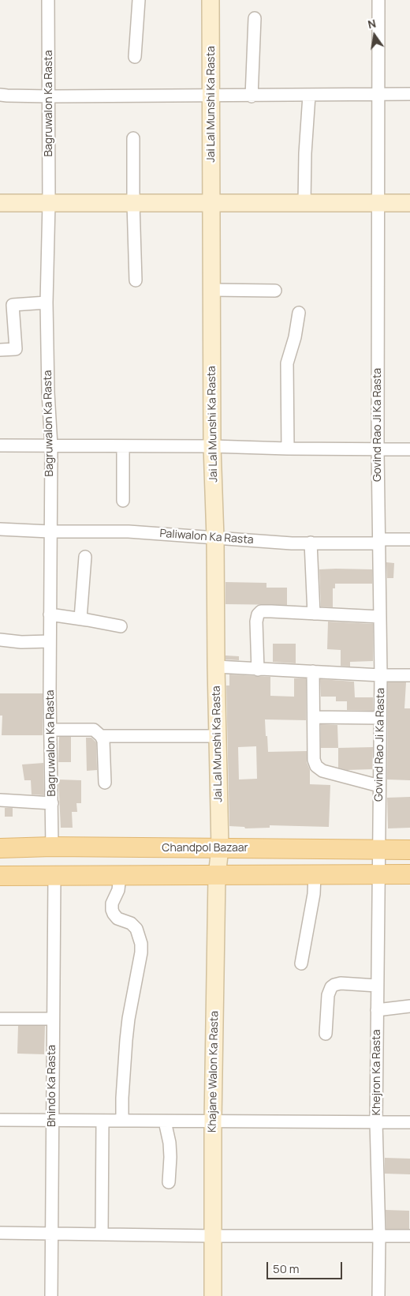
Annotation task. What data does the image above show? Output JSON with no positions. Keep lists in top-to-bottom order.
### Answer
{
  "streets": {
    "main road": ["Chandpol Bazaar"],
    "street": [
      "Bagruwalon Ka Rasta",
      "Jai Lal Munshi Ka Rasta",
      "Govind Rao Ji Ka Rasta",
      "Paliwalon Ka Rasta",
      "Khajane Walon Ka Rasta",
      "Khejron Ka Rasta",
      "Bhindo Ka Rasta"
    ]
  },
  "crossings": [
    ["Bagruwalon Ka Rasta", "Paliwalon Ka Rasta"],
    ["Bagruwalon Ka Rasta", "Chandpol Bazaar"],
    ["Jai Lal Munshi Ka Rasta", "Paliwalon Ka Rasta"],
    ["Jai Lal Munshi Ka Rasta", "Chandpol Bazaar"],
    ["Jai Lal Munshi Ka Rasta", "Khajane Walon Ka Rasta"],
    ["Govind Rao Ji Ka Rasta", "Paliwalon Ka Rasta"],
    ["Govind Rao Ji Ka Rasta", "Chandpol Bazaar"],
    ["Govind Rao Ji Ka Rasta", "Khejron Ka Rasta"],
    ["Chandpol Bazaar", "Khajane Walon Ka Rasta"],
    ["Chandpol Bazaar", "Khejron Ka Rasta"]
  ],
  "scale_bar": "50 m",
  "north": "top"
}
